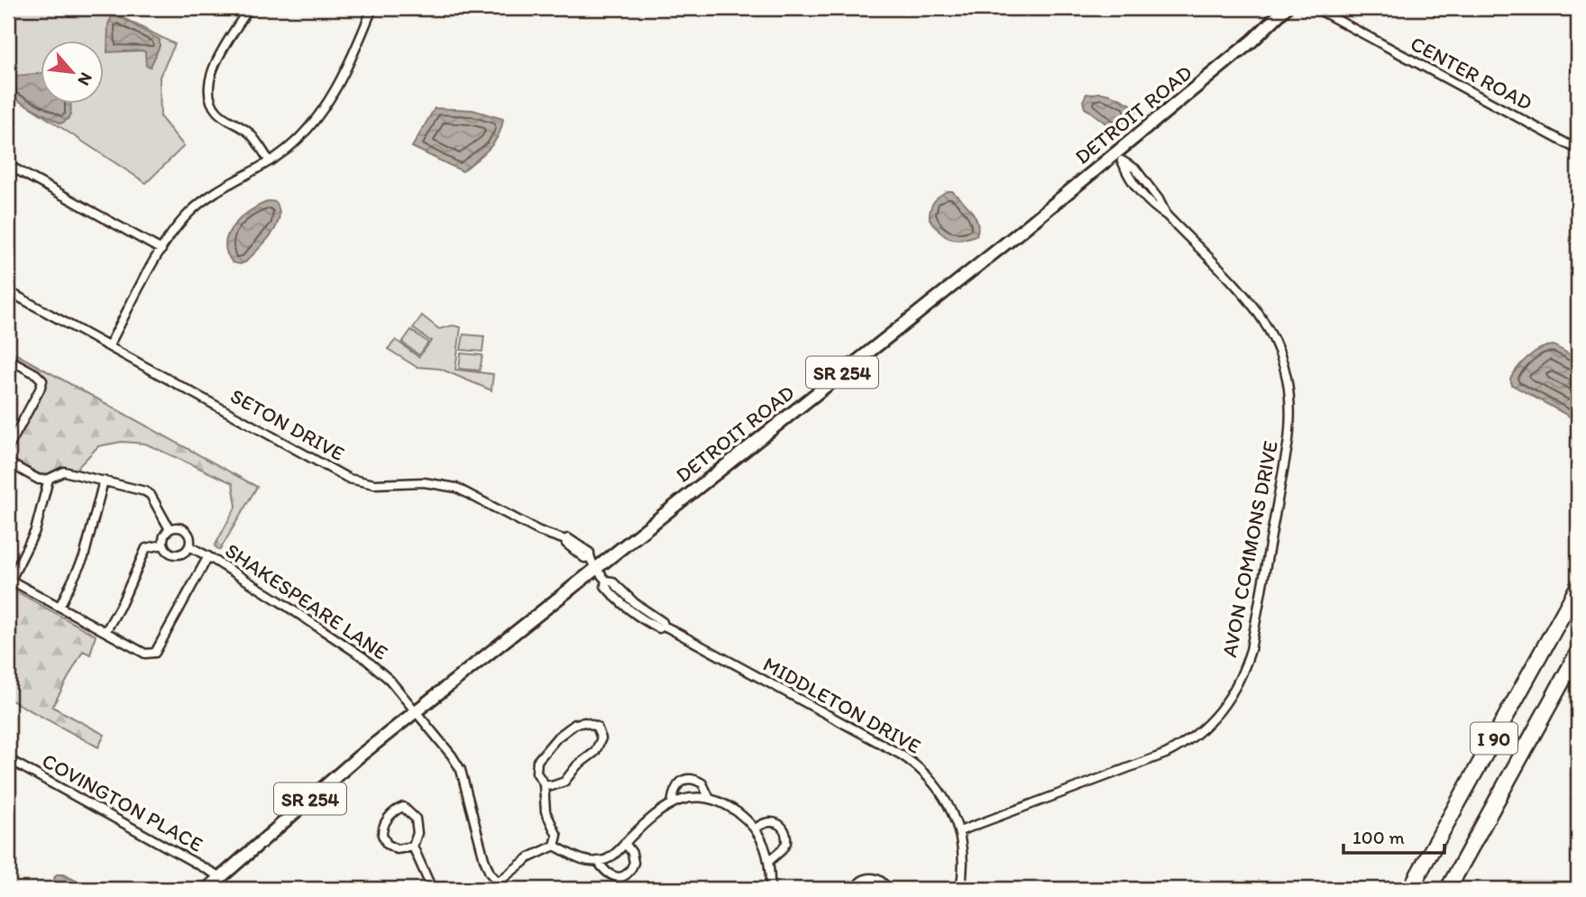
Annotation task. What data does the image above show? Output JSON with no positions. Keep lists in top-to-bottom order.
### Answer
{
  "streets": {
    "highway": ["I 90"],
    "main road": ["DETROIT ROAD", "SR 254"],
    "street": [
      "CENTER ROAD",
      "SETON DRIVE",
      "AVON COMMONS DRIVE",
      "SHAKESPEARE LANE",
      "MIDDLETON DRIVE",
      "COVINGTON PLACE"
    ]
  },
  "crossings": [
    ["DETROIT ROAD", "SETON DRIVE"],
    ["DETROIT ROAD", "AVON COMMONS DRIVE"],
    ["DETROIT ROAD", "SHAKESPEARE LANE"],
    ["DETROIT ROAD", "MIDDLETON DRIVE"],
    ["DETROIT ROAD", "COVINGTON PLACE"],
    ["SETON DRIVE", "MIDDLETON DRIVE"],
    ["AVON COMMONS DRIVE", "MIDDLETON DRIVE"]
  ],
  "scale_bar": "100 m",
  "north": "bottom right"
}
